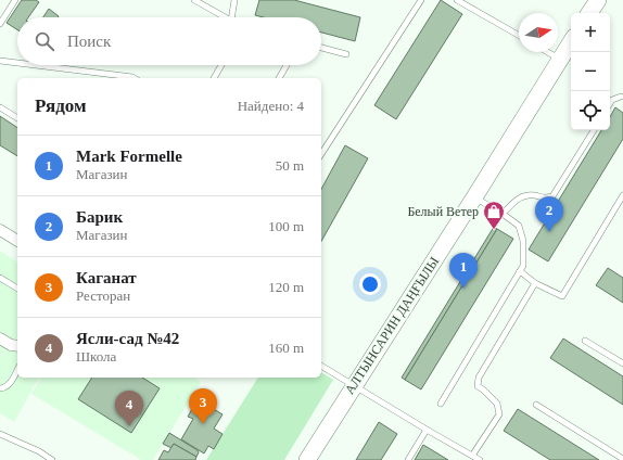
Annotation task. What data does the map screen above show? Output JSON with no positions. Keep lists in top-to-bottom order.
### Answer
{
  "streets": {
    "main road": ["АЛТЫНСАРИН ДАҢҒЫЛЫ"]
  },
  "places": {
    "shop": ["Белый Ветер"]
  },
  "north": "right",
  "page": {
    "map_buttons": ["+", "−"],
    "search": "Поиск",
    "heading": ["Рядом", "Найдено: 4"],
    "list": [
      {
        "mark": "1",
        "name": "Mark Formelle",
        "note": "Магазин",
        "value": "50 m"
      },
      {
        "mark": "2",
        "name": "Барик",
        "note": "Магазин",
        "value": "100 m"
      },
      {
        "mark": "3",
        "name": "Каганат",
        "note": "Ресторан",
        "value": "120 m"
      },
      {
        "mark": "4",
        "name": "Ясли-сад №42",
        "note": "Школа",
        "value": "160 m"
      }
    ],
    "pins": [
      "2",
      "1",
      "3",
      "4"
    ]
  }
}
